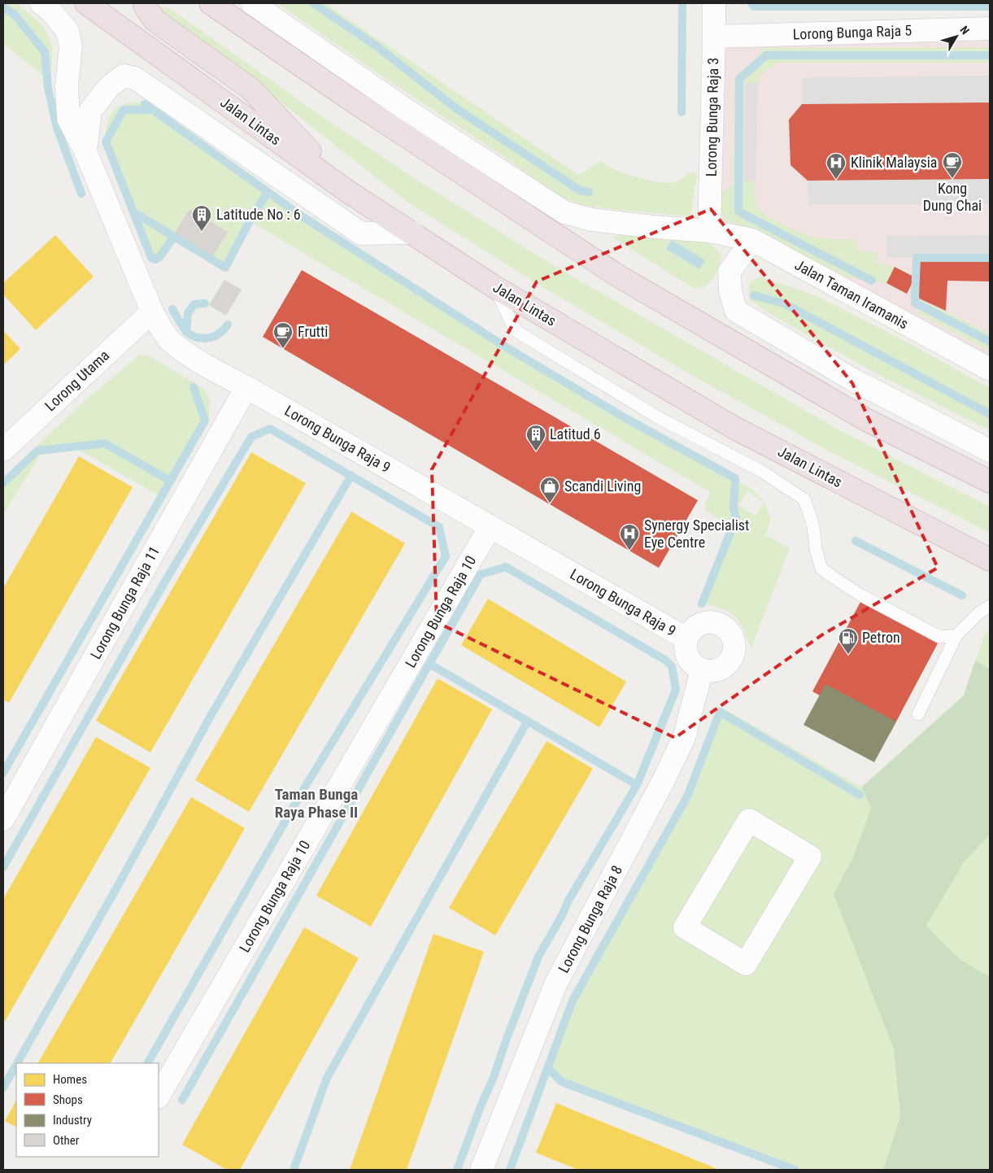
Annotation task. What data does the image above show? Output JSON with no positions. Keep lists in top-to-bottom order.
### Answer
{
  "streets": {
    "highway": ["Jalan Lintas"],
    "street": [
      "Lorong Bunga Raja 5",
      "Lorong Bunga Raja 3",
      "Jalan Taman Iramanis",
      "Lorong Utama",
      "Lorong Bunga Raja 9",
      "Lorong Bunga Raja 11",
      "Lorong Bunga Raja 10",
      "Lorong Bunga Raja 8"
    ]
  },
  "crossings": [
    ["Lorong Bunga Raja 5", "Lorong Bunga Raja 3"],
    ["Lorong Bunga Raja 3", "Jalan Taman Iramanis"],
    ["Lorong Utama", "Lorong Bunga Raja 9"],
    ["Lorong Bunga Raja 9", "Lorong Bunga Raja 11"],
    ["Lorong Bunga Raja 9", "Lorong Bunga Raja 10"],
    ["Lorong Bunga Raja 9", "Lorong Bunga Raja 8"]
  ],
  "districts": ["Taman Bunga Raya Phase II"],
  "places": {
    "cafe": ["Kong Dung Chai", "Frutti"],
    "hospital": ["Klinik Malaysia", "Synergy Specialist Eye Centre"],
    "building": ["Latitude No : 6", "Latitud 6"],
    "shop": ["Scandi Living"],
    "fuel station": ["Petron"]
  },
  "legend": [
    "Homes",
    "Shops",
    "Industry",
    "Other"
  ],
  "north": "top right"
}
